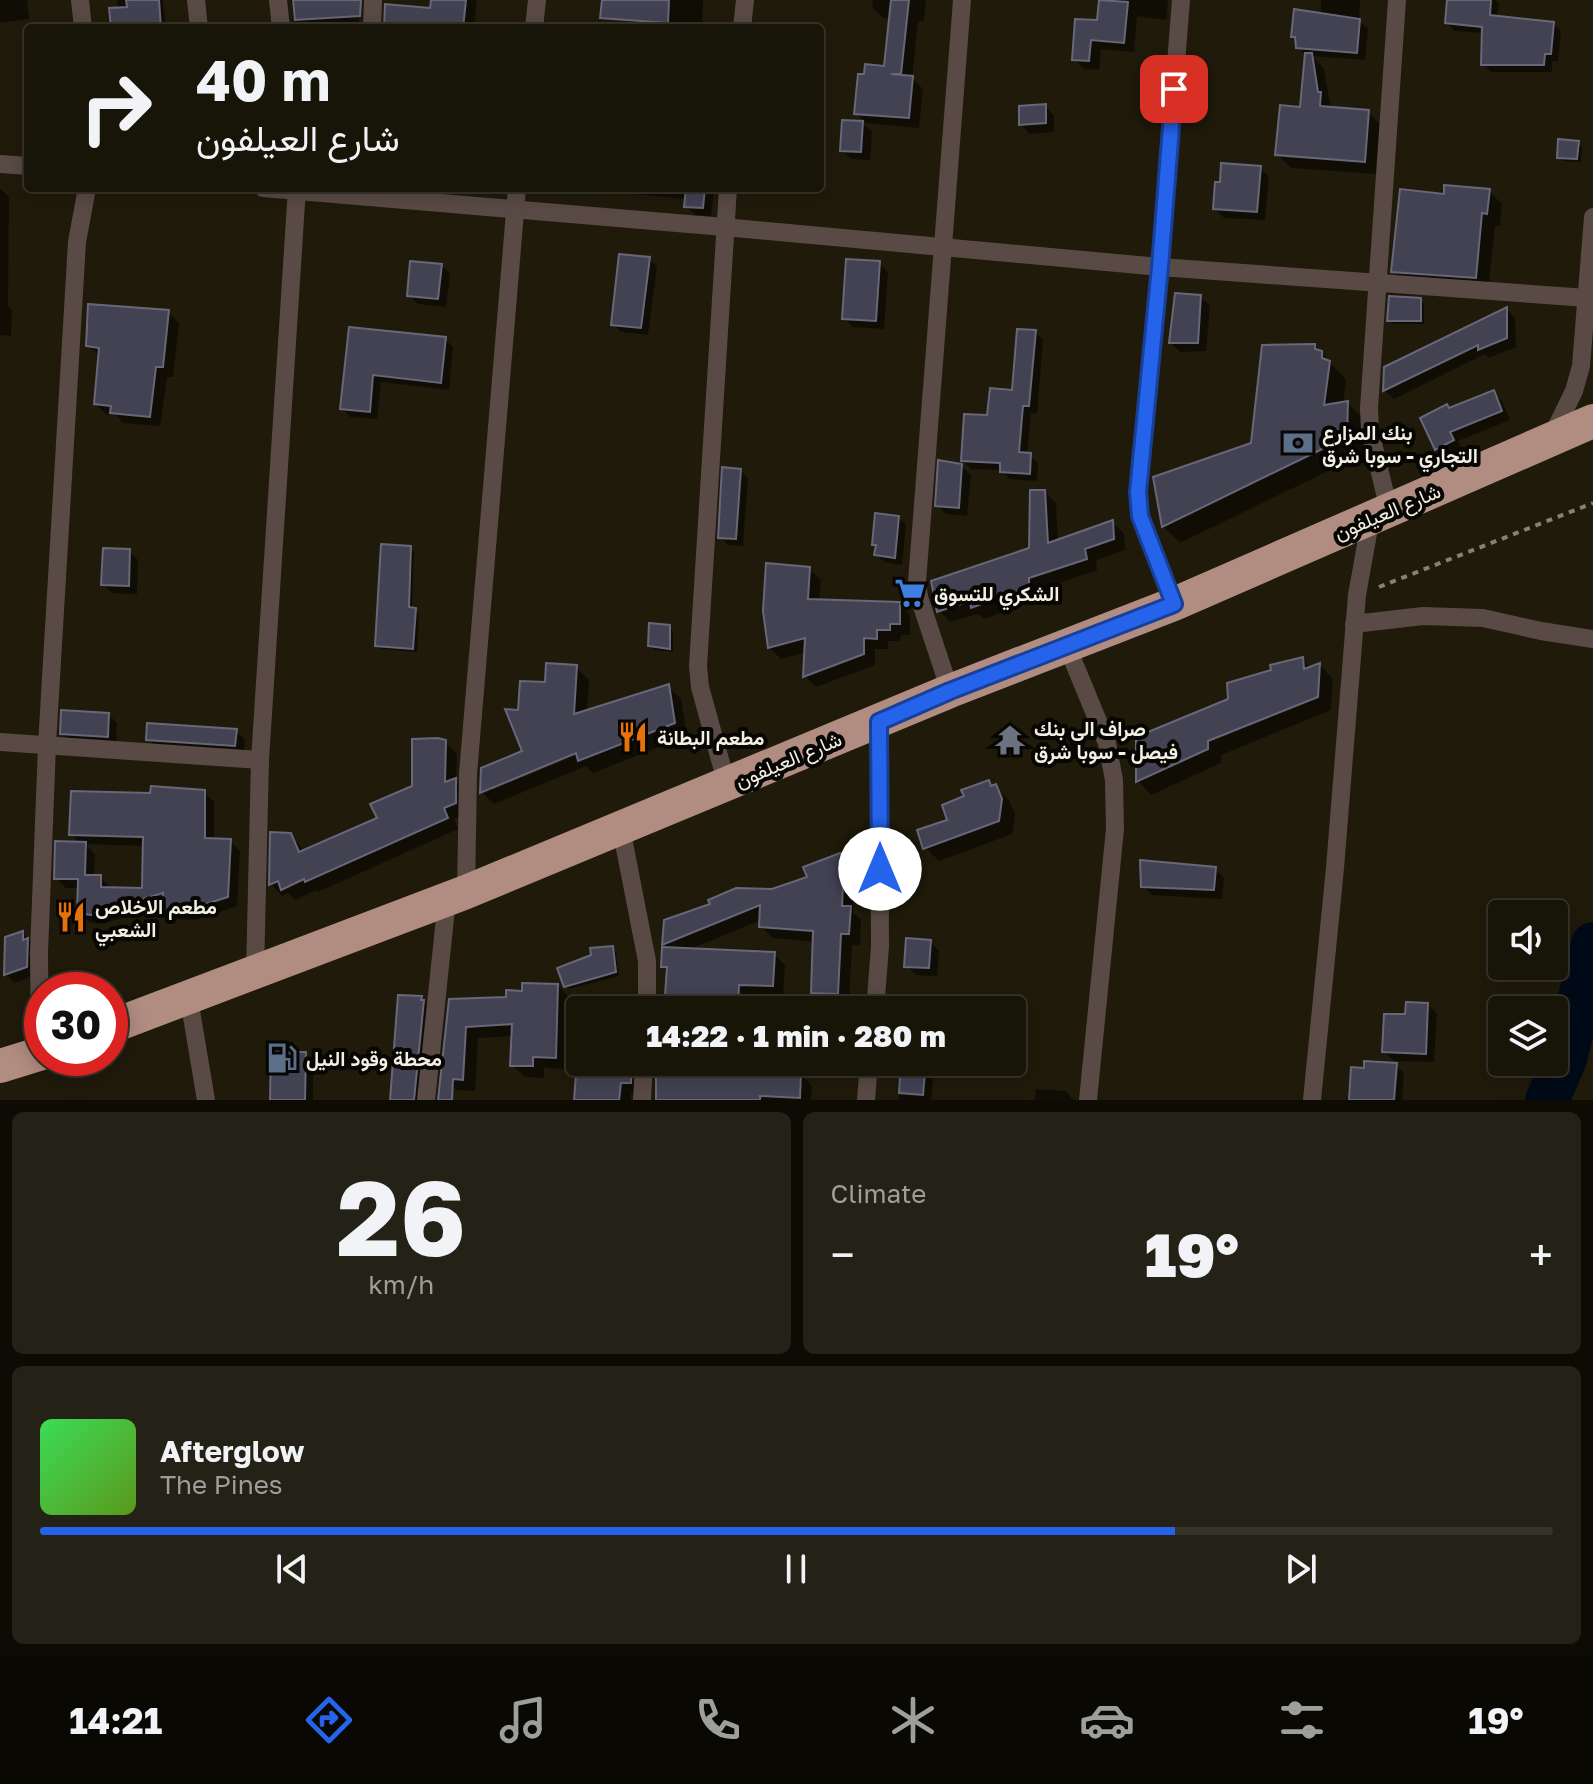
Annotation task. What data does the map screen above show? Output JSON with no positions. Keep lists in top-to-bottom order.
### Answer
{
  "streets": {
    "highway": ["شارع العيلفون"]
  },
  "places": {
    "bank": ["بنك المزارع التجاري - سوبا شرق"],
    "supermarket": ["الشكري للتسوق"],
    "restaurant": ["مطعم البطانة", "مطعم الاخلاص الشعبي"],
    "temple": ["صراف الي بنك فيصل - سوبا شرق"],
    "fuel station": ["محطة وقود النيل"]
  },
  "page": {
    "turn": ["40 m", "شارع العيلفون"],
    "limit": "30",
    "trip": "14:22 · 1 min · 280 m",
    "tile": [
      ["26", "km/h"],
      "Climate"
    ],
    "heat": ["−", "19°", "+"],
    "song": ["Afterglow", "The Pines"],
    "tabs": ["14:21", "19°"]
  }
}
